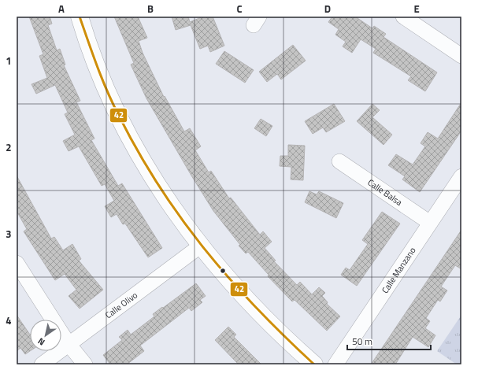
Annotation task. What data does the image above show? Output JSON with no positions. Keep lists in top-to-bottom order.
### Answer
{
  "streets": {
    "street": ["Calle Balsa", "Calle Manzano", "Calle Olivo"]
  },
  "crossings": [
    ["Calle Balsa", "Calle Manzano"]
  ],
  "lines": ["transit line 42"],
  "scale_bar": "50 m",
  "north": "bottom left",
  "grid": {
    "columns": [
      "A",
      "B",
      "C",
      "D",
      "E"
    ],
    "rows": [
      "1",
      "2",
      "3",
      "4"
    ]
  }
}
